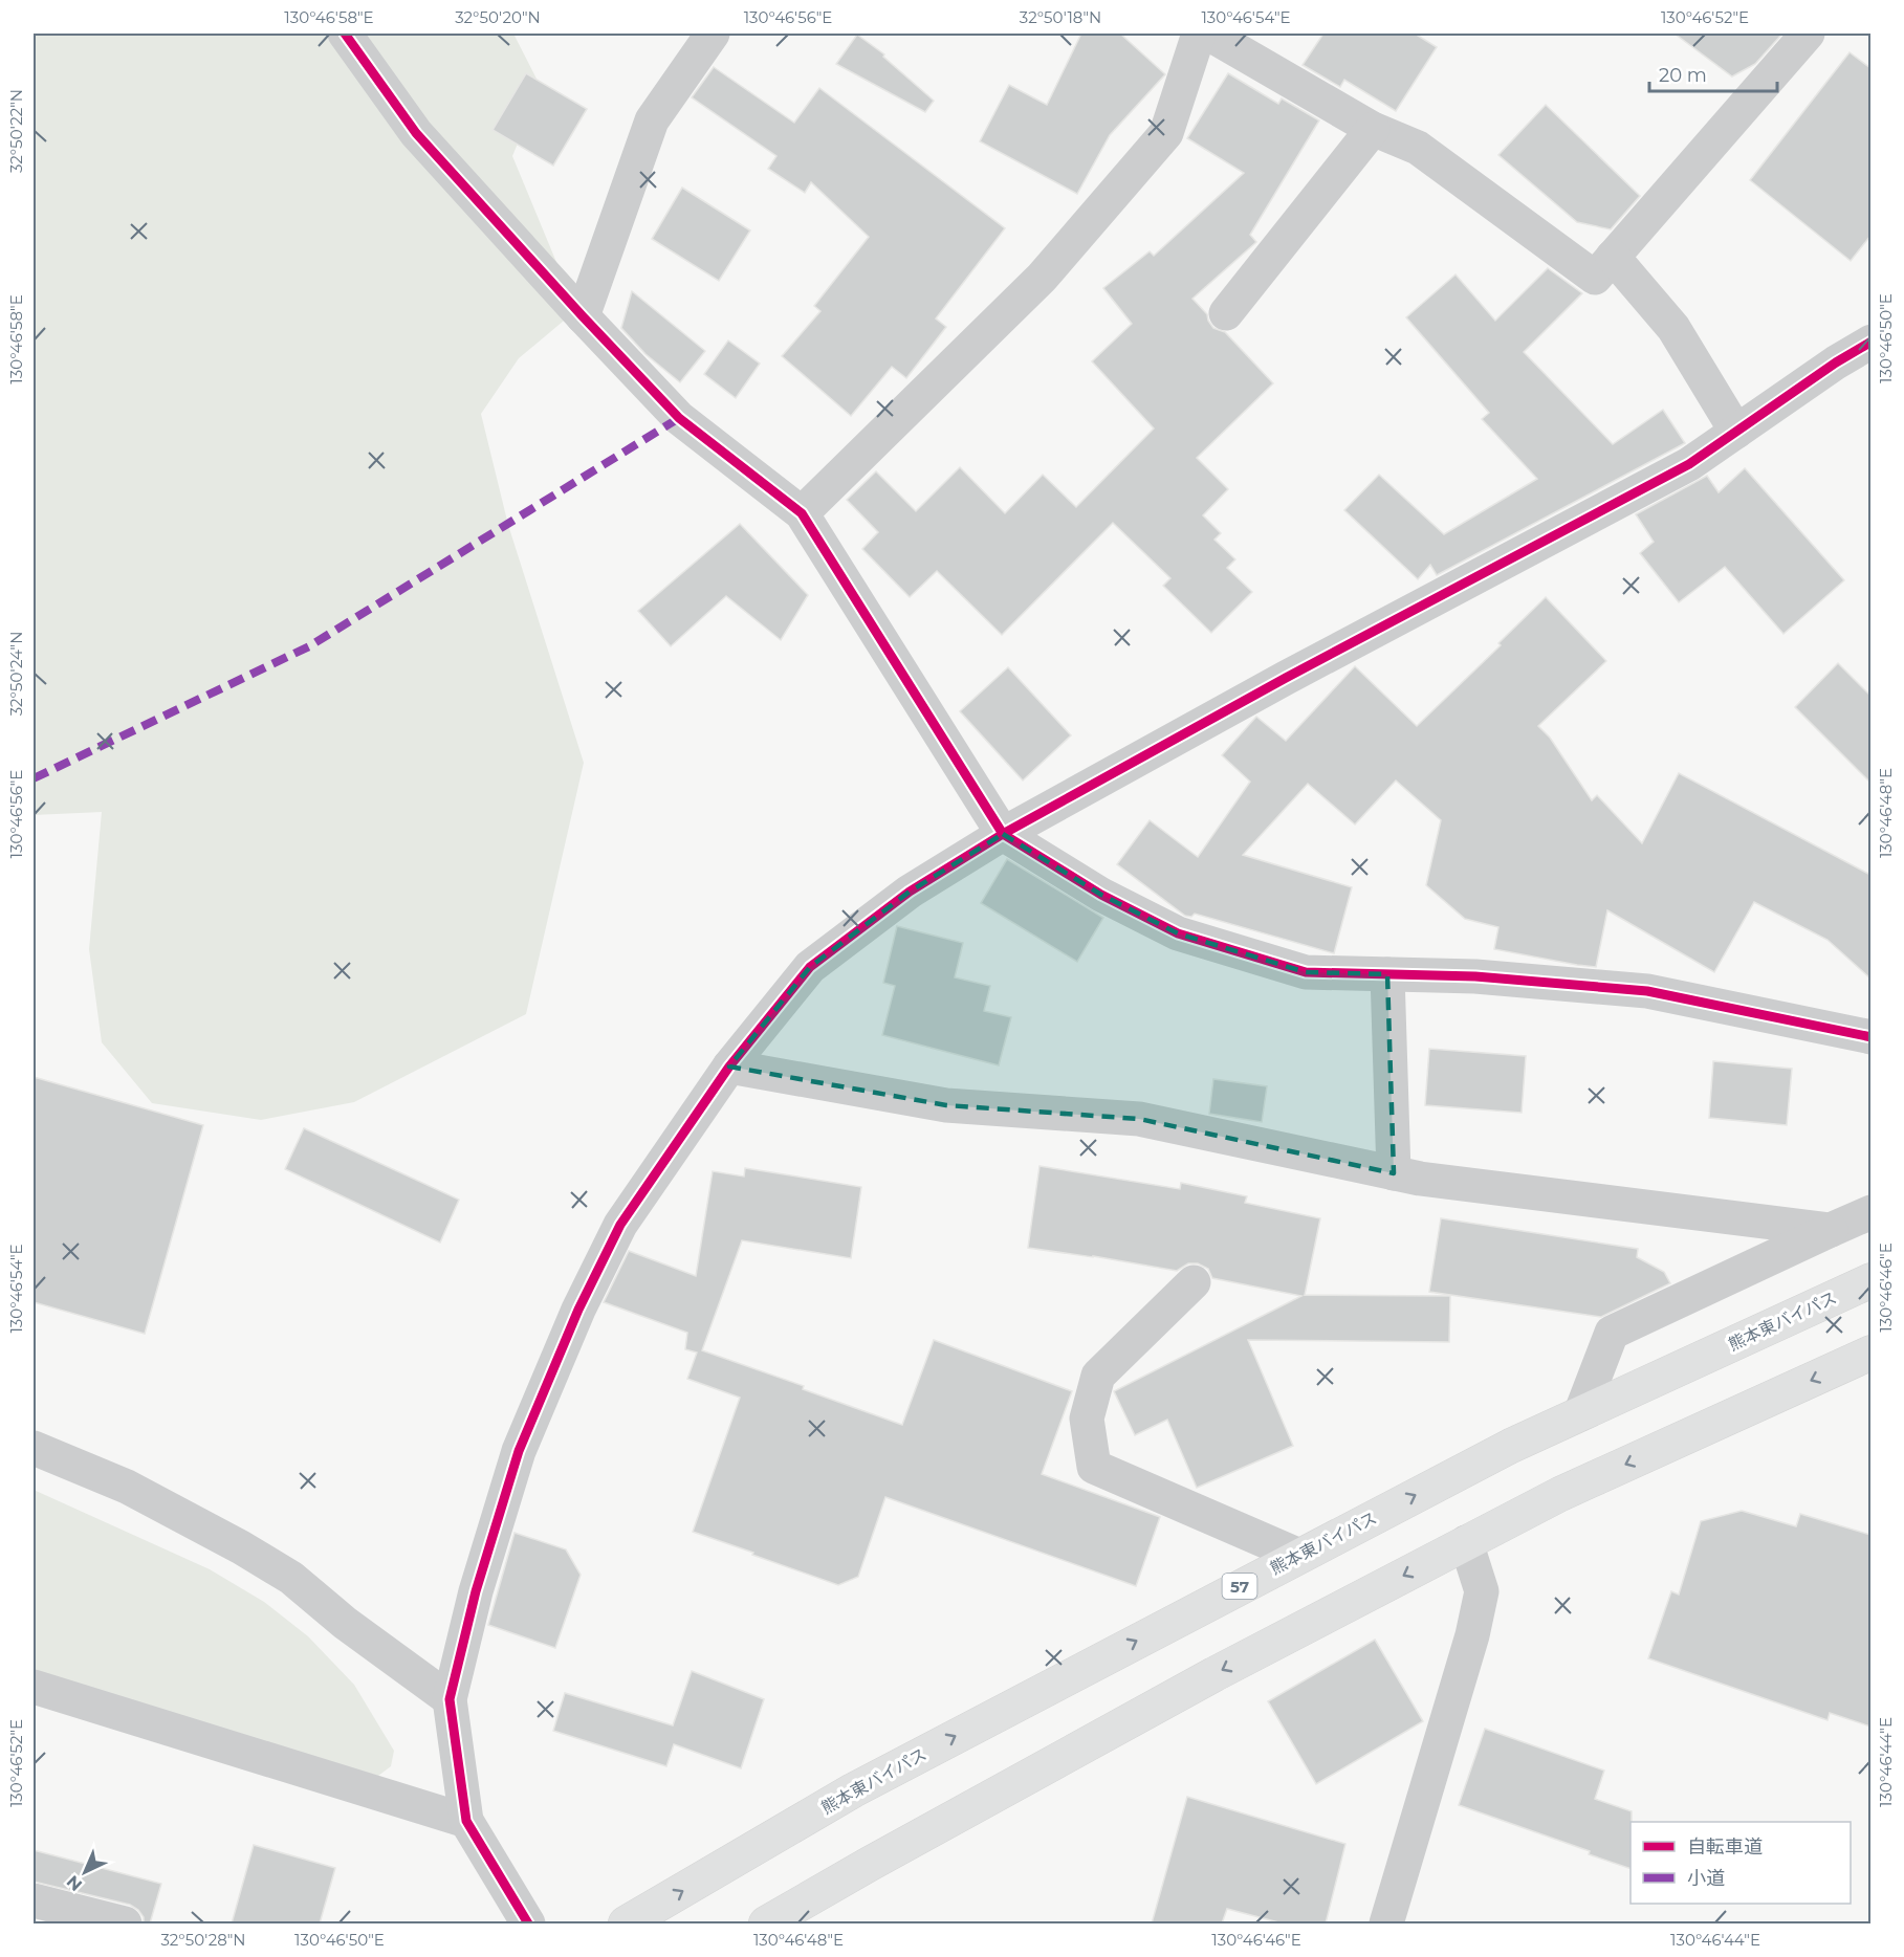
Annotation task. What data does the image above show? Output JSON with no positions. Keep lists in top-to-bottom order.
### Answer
{
  "streets": {
    "highway": ["熊本東バイパス", "57"]
  },
  "legend": ["自転車道", "小道"],
  "scale_bar": "20 m",
  "north": "bottom left",
  "coordinates": [
    "130°46'58\"E",
    "32°50'20\"N",
    "130°46'56\"E",
    "32°50'18\"N",
    "130°46'54\"E",
    "130°46'52\"E",
    "32°50'22\"N",
    "130°46'50\"E",
    "32°50'24\"N",
    "130°46'48\"E",
    "130°46'46\"E",
    "130°46'44\"E",
    "32°50'28\"N"
  ]
}
